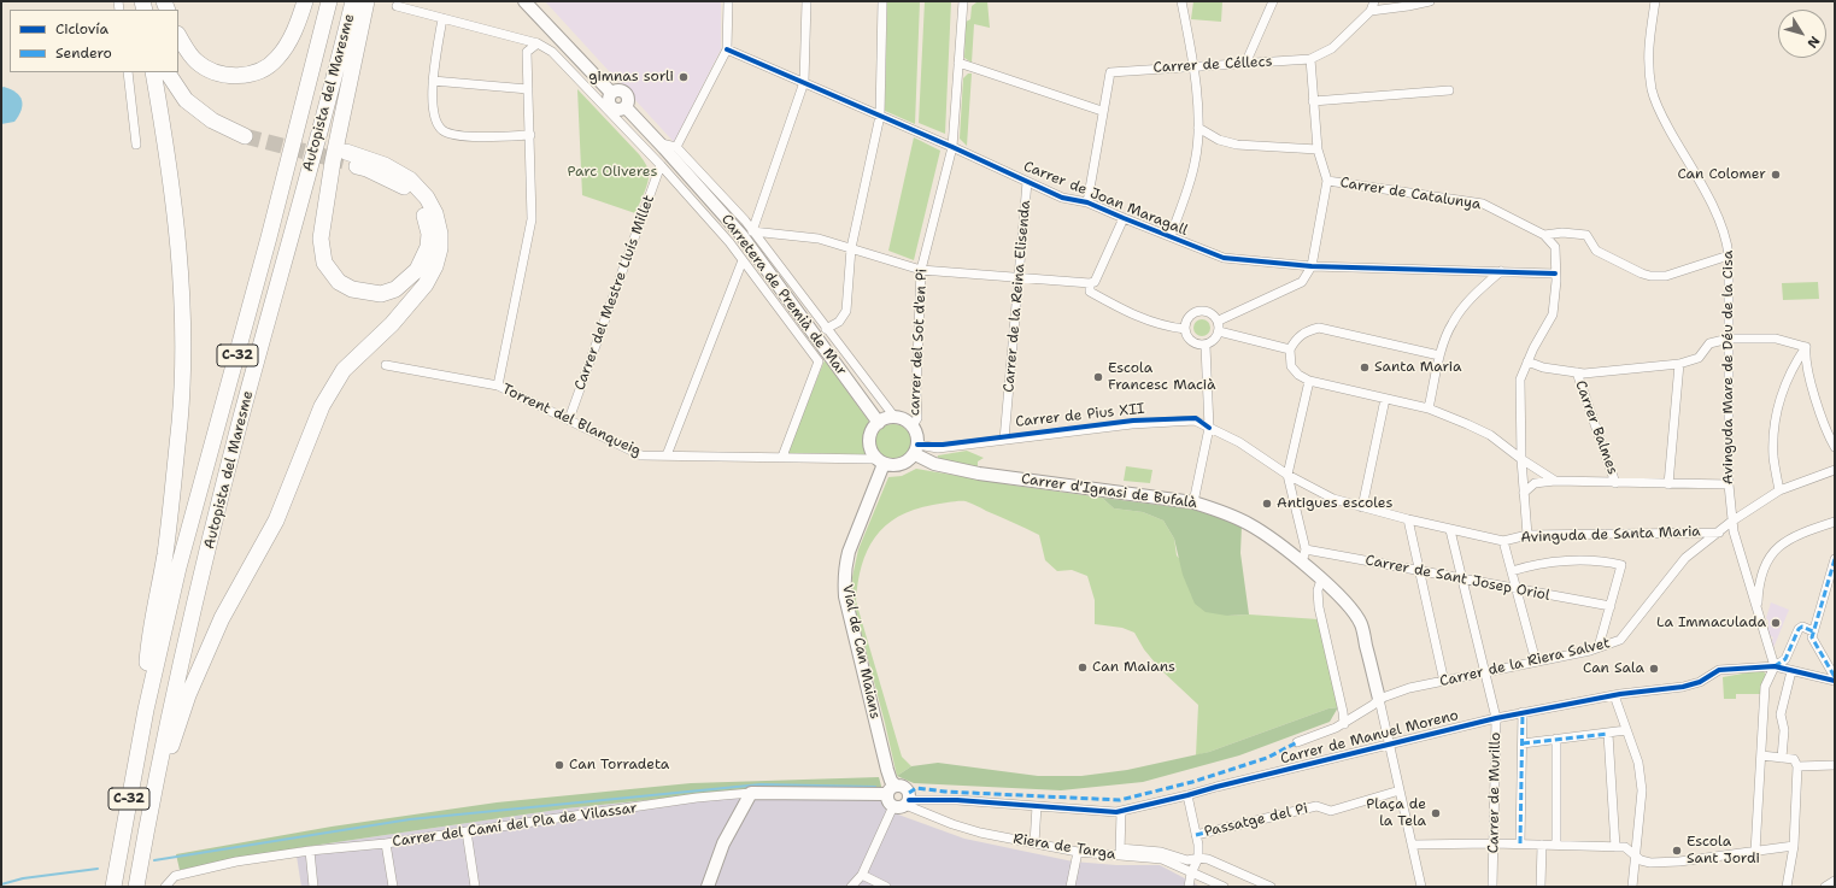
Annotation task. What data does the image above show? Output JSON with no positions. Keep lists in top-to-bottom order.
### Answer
{
  "streets": {
    "highway": ["Autopista del Maresme", "C-32"],
    "street": [
      "Carrer de Céllecs",
      "Carrer de Catalunya",
      "Carrer de Joan Maragall",
      "Carrer del Mestre Lluís Millet",
      "Carretera de Premià de Mar",
      "Carrer de la Reina Elisenda",
      "carrer del Sot d'en Pi",
      "Avinguda Mare de Déu de la Cisa",
      "Carrer de Pius XII",
      "Torrent del Blanqueig",
      "Carrer Balmes",
      "Carrer d'Ignasi de Bufalà",
      "Avinguda de Santa Maria",
      "Carrer de Sant Josep Oriol",
      "Vial de Can Maians",
      "Carrer de la Riera Salvet",
      "Carrer de Manuel Moreno",
      "Carrer de Murillo",
      "Passatge del Pi",
      "Carrer del Camí del Pla de Vilassar",
      "Riera de Targa"
    ]
  },
  "crossings": [
    ["Carrer de Céllecs", "Carrer de Joan Maragall"],
    ["Autopista del Maresme", "C-32"],
    ["Carrer de Catalunya", "Carrer de Joan Maragall"],
    ["Carrer de Joan Maragall", "Carrer de la Reina Elisenda"],
    ["Carrer de Joan Maragall", "carrer del Sot d'en Pi"],
    ["Carrer del Mestre Lluís Millet", "Torrent del Blanqueig"],
    ["Carretera de Premià de Mar", "carrer del Sot d'en Pi"],
    ["Carretera de Premià de Mar", "Carrer de Pius XII"],
    ["Carretera de Premià de Mar", "Torrent del Blanqueig"],
    ["Carretera de Premià de Mar", "Carrer d'Ignasi de Bufalà"],
    ["Carretera de Premià de Mar", "Vial de Can Maians"],
    ["Carrer de la Reina Elisenda", "Carrer de Pius XII"],
    ["carrer del Sot d'en Pi", "Carrer de Pius XII"],
    ["carrer del Sot d'en Pi", "Torrent del Blanqueig"],
    ["carrer del Sot d'en Pi", "Carrer d'Ignasi de Bufalà"],
    ["carrer del Sot d'en Pi", "Vial de Can Maians"],
    ["Avinguda Mare de Déu de la Cisa", "Carrer de la Riera Salvet"],
    ["Avinguda Mare de Déu de la Cisa", "Carrer de Manuel Moreno"],
    ["Carrer de Pius XII", "Torrent del Blanqueig"],
    ["Carrer de Pius XII", "Carrer d'Ignasi de Bufalà"],
    ["Carrer de Pius XII", "Avinguda de Santa Maria"],
    ["Carrer de Pius XII", "Vial de Can Maians"],
    ["Carrer de Pius XII", "Carrer de Murillo"],
    ["Torrent del Blanqueig", "Carrer d'Ignasi de Bufalà"],
    ["Torrent del Blanqueig", "Vial de Can Maians"],
    ["Carrer d'Ignasi de Bufalà", "Vial de Can Maians"],
    ["Carrer d'Ignasi de Bufalà", "Carrer de la Riera Salvet"],
    ["Avinguda de Santa Maria", "Carrer de la Riera Salvet"],
    ["Carrer de Sant Josep Oriol", "Carrer de Murillo"],
    ["Vial de Can Maians", "Carrer de Manuel Moreno"],
    ["Vial de Can Maians", "Riera de Targa"],
    ["Carrer de la Riera Salvet", "Carrer de Murillo"],
    ["Carrer de Manuel Moreno", "Carrer de Murillo"],
    ["Carrer de Manuel Moreno", "Riera de Targa"]
  ],
  "parks": ["Parc Oliveres"],
  "places": [
    "gimnas sorli",
    "Can Colomer",
    "Santa Maria",
    "Escola Francesc Macià",
    "Antigues escoles",
    "La Immaculada",
    "Can Maians",
    "Can Sala",
    "Can Torradeta",
    "Plaça de la Tela",
    "Escola Sant Jordi"
  ],
  "legend": ["Ciclovía", "Sendero"],
  "north": "bottom right"
}
